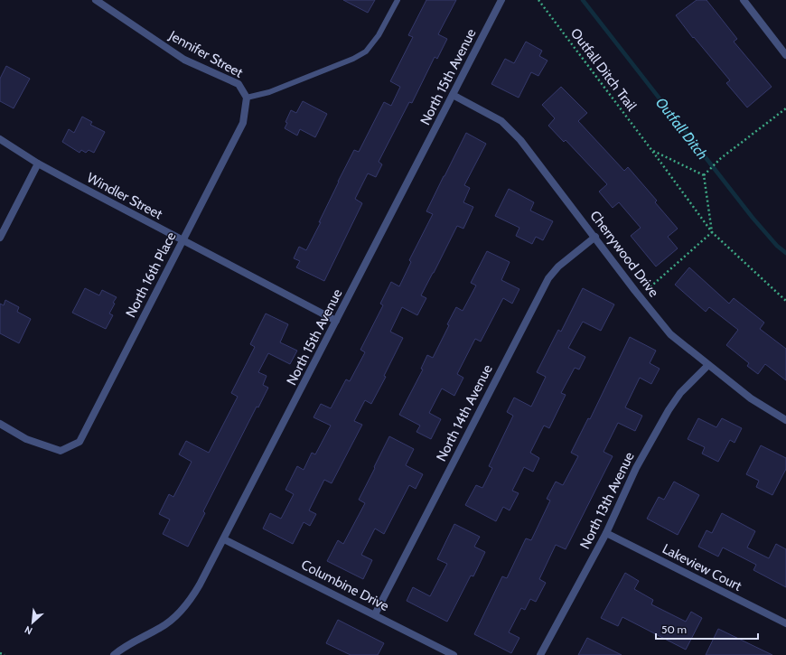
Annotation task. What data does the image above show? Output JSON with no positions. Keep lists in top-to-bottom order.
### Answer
{
  "streets": {
    "street": [
      "Jennifer Street",
      "North 15th Avenue",
      "Windler Street",
      "Cherrywood Drive",
      "North 16th Place",
      "North 14th Avenue",
      "North 13th Avenue",
      "Lakeview Court",
      "Columbine Drive"
    ],
    "path": ["Outfall Ditch Trail"]
  },
  "crossings": [
    ["Jennifer Street", "North 16th Place"],
    ["North 15th Avenue", "Windler Street"],
    ["North 15th Avenue", "Cherrywood Drive"],
    ["North 15th Avenue", "Columbine Drive"],
    ["Windler Street", "North 16th Place"],
    ["Cherrywood Drive", "North 14th Avenue"],
    ["Cherrywood Drive", "North 13th Avenue"],
    ["North 14th Avenue", "Columbine Drive"],
    ["North 13th Avenue", "Lakeview Court"]
  ],
  "water": ["Outfall Ditch"],
  "scale_bar": "50 m",
  "north": "bottom left"
}
